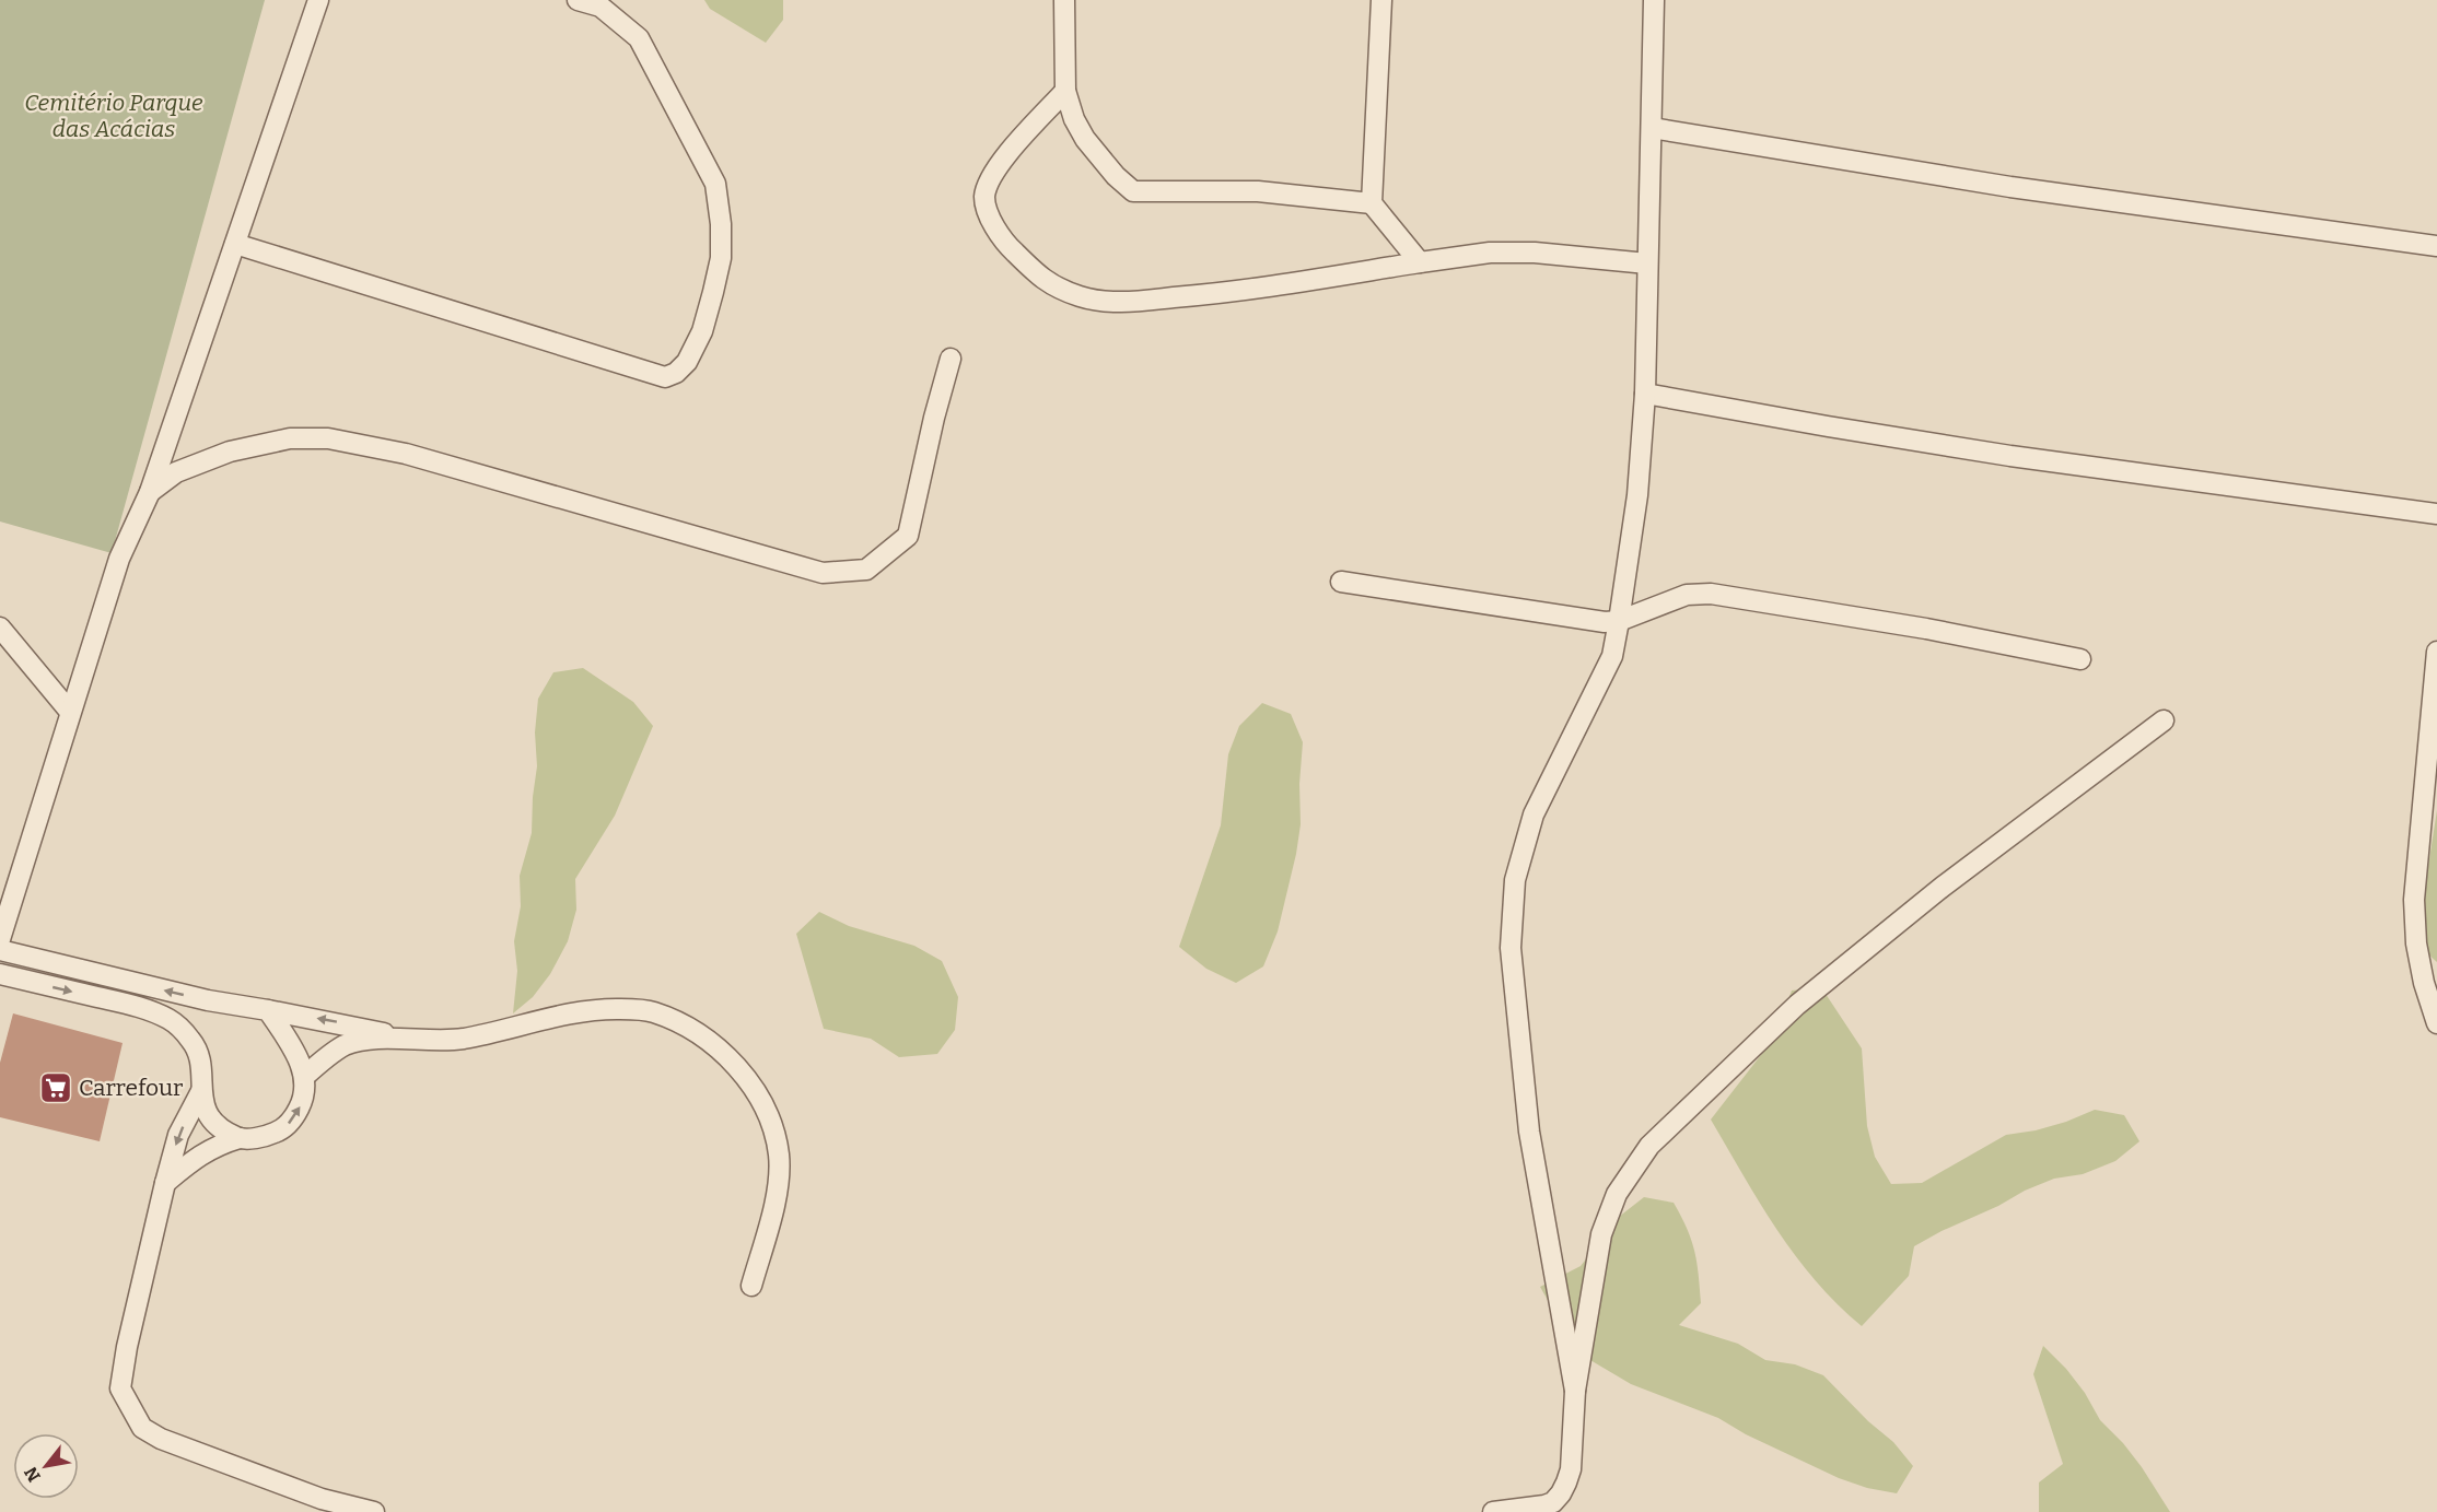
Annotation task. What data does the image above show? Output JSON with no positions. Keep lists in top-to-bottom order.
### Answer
{
  "parks": ["Cemitério Parque das Acácias"],
  "places": {
    "supermarket": ["Carrefour"]
  },
  "north": "bottom left"
}
